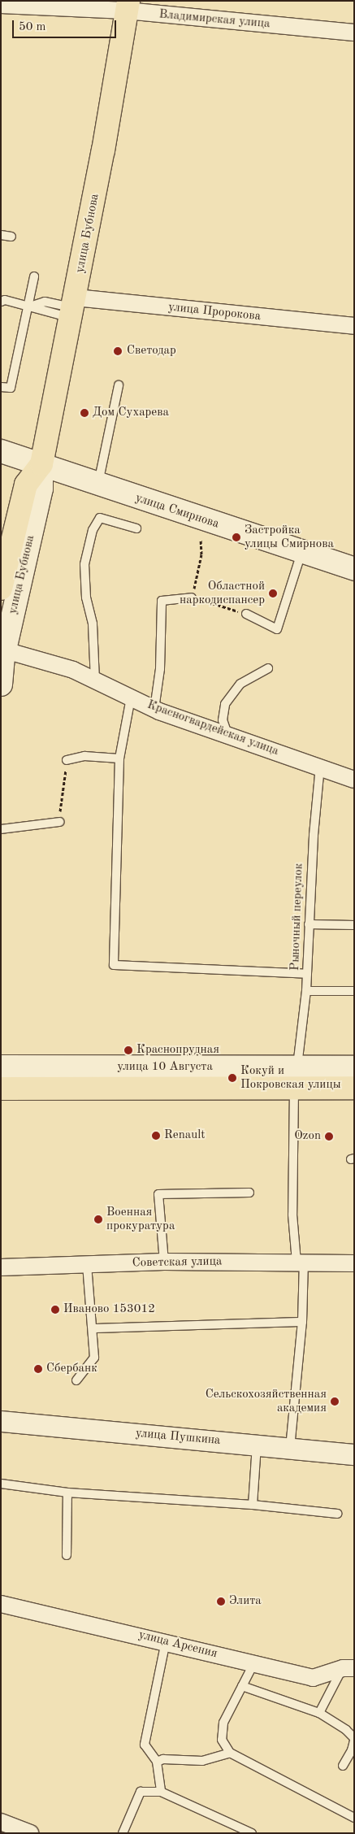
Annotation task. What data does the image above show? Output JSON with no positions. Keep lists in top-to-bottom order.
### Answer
{
  "streets": {
    "highway": ["улица Бубнова", "улица 10 Августа"],
    "main road": ["улица Смирнова"],
    "street": [
      "Владимирская улица",
      "улица Пророкова",
      "Красногвардейская улица",
      "Советская улица",
      "улица Пушкина",
      "улица Арсения"
    ],
    "lane": ["Рыночный переулок"]
  },
  "crossings": [
    ["Владимирская улица", "улица Бубнова"],
    ["улица Бубнова", "улица Пророкова"],
    ["улица Бубнова", "улица Смирнова"],
    ["улица Бубнова", "Красногвардейская улица"],
    ["Красногвардейская улица", "Рыночный переулок"],
    ["Рыночный переулок", "улица 10 Августа"],
    ["Рыночный переулок", "Советская улица"],
    ["Рыночный переулок", "улица Пушкина"]
  ],
  "places": [
    "Светодар",
    "Дом Сухарева",
    "Застройка улицы Смирнова",
    "Областной наркодиспансер",
    "Краснопрудная",
    "Кокуй и Покровская улицы",
    "Renault",
    "Ozon",
    "Военная прокуратура",
    "Иваново 153012",
    "Сбербанк",
    "Сельскохозяйственная академия",
    "Элита"
  ],
  "scale_bar": "50 m"
}
